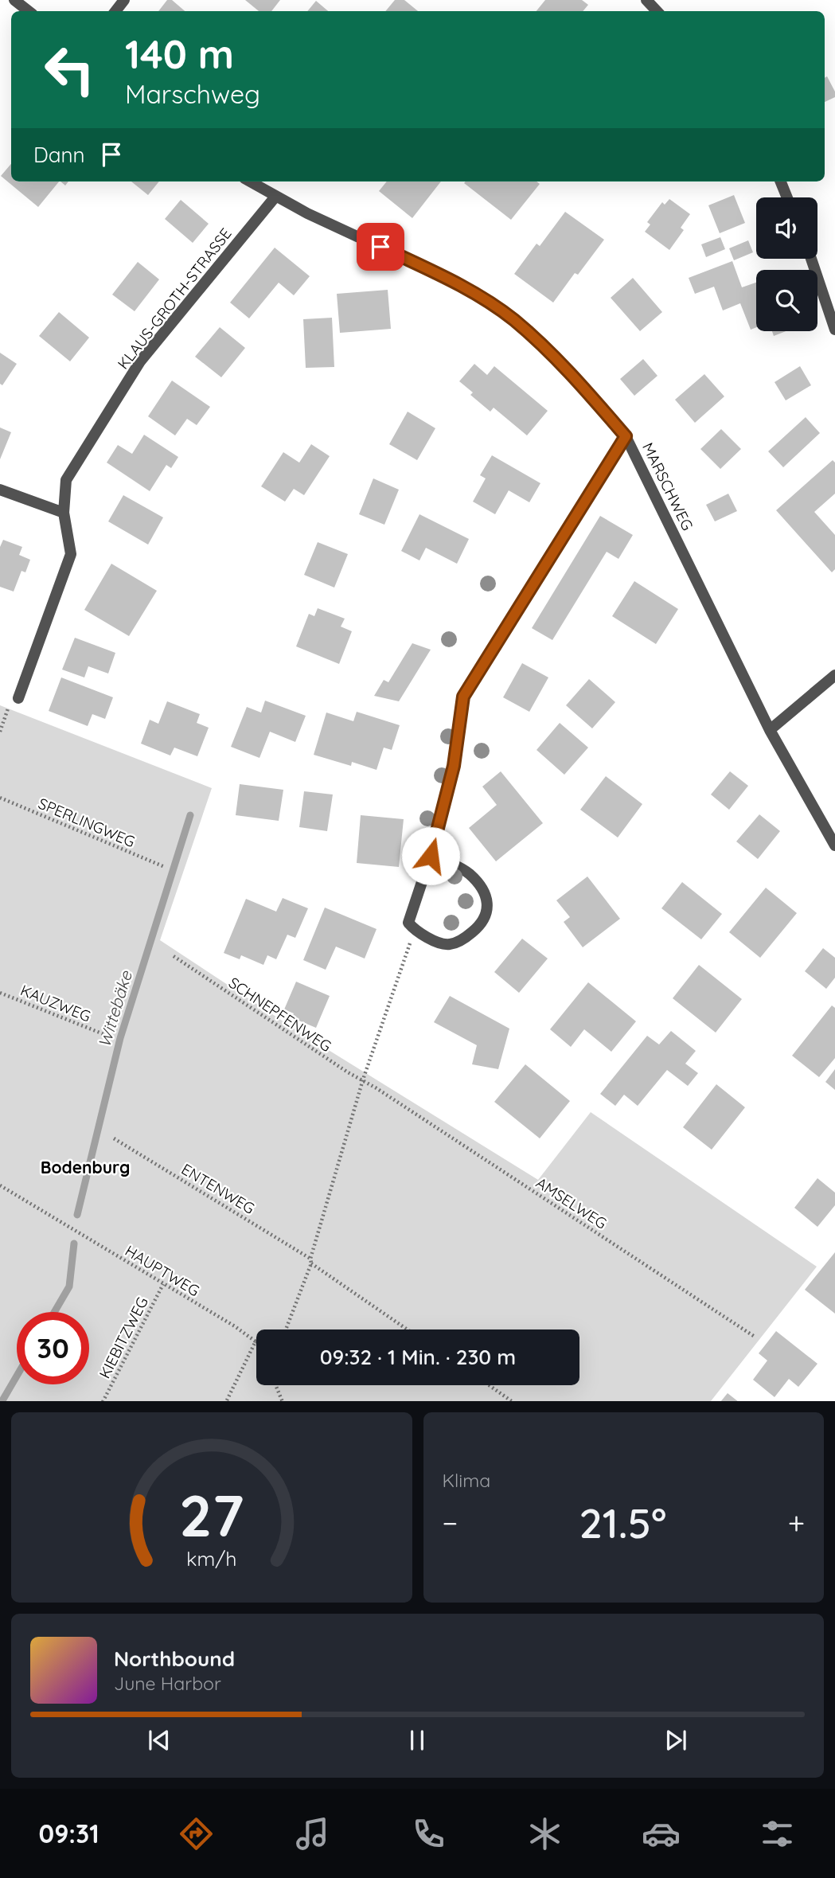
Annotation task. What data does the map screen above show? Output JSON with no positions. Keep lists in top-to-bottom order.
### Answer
{
  "streets": {
    "street": ["KLAUS-GROTH-STRASSE", "MARSCHWEG"],
    "path": [
      "SPERLINGWEG",
      "KAUZWEG",
      "SCHNEPFENWEG",
      "ENTENWEG",
      "AMSELWEG",
      "HAUPTWEG",
      "KIEBITZWEG"
    ]
  },
  "crossings": [
    ["KLAUS-GROTH-STRASSE", "MARSCHWEG"],
    ["SCHNEPFENWEG", "AMSELWEG"],
    ["HAUPTWEG", "KIEBITZWEG"]
  ],
  "districts": ["Bodenburg"],
  "water": ["Wittebäke"],
  "page": {
    "turn": ["140 m", "Marschweg"],
    "then": "Dann",
    "limit": "30",
    "trip": "09:32 · 1 Min. · 230 m",
    "tile": "Klima",
    "heat": ["−", "21.5°", "+"],
    "song": ["Northbound", "June Harbor"],
    "tabs": "09:31",
    "gauge": ["27", "km/h"]
  }
}
